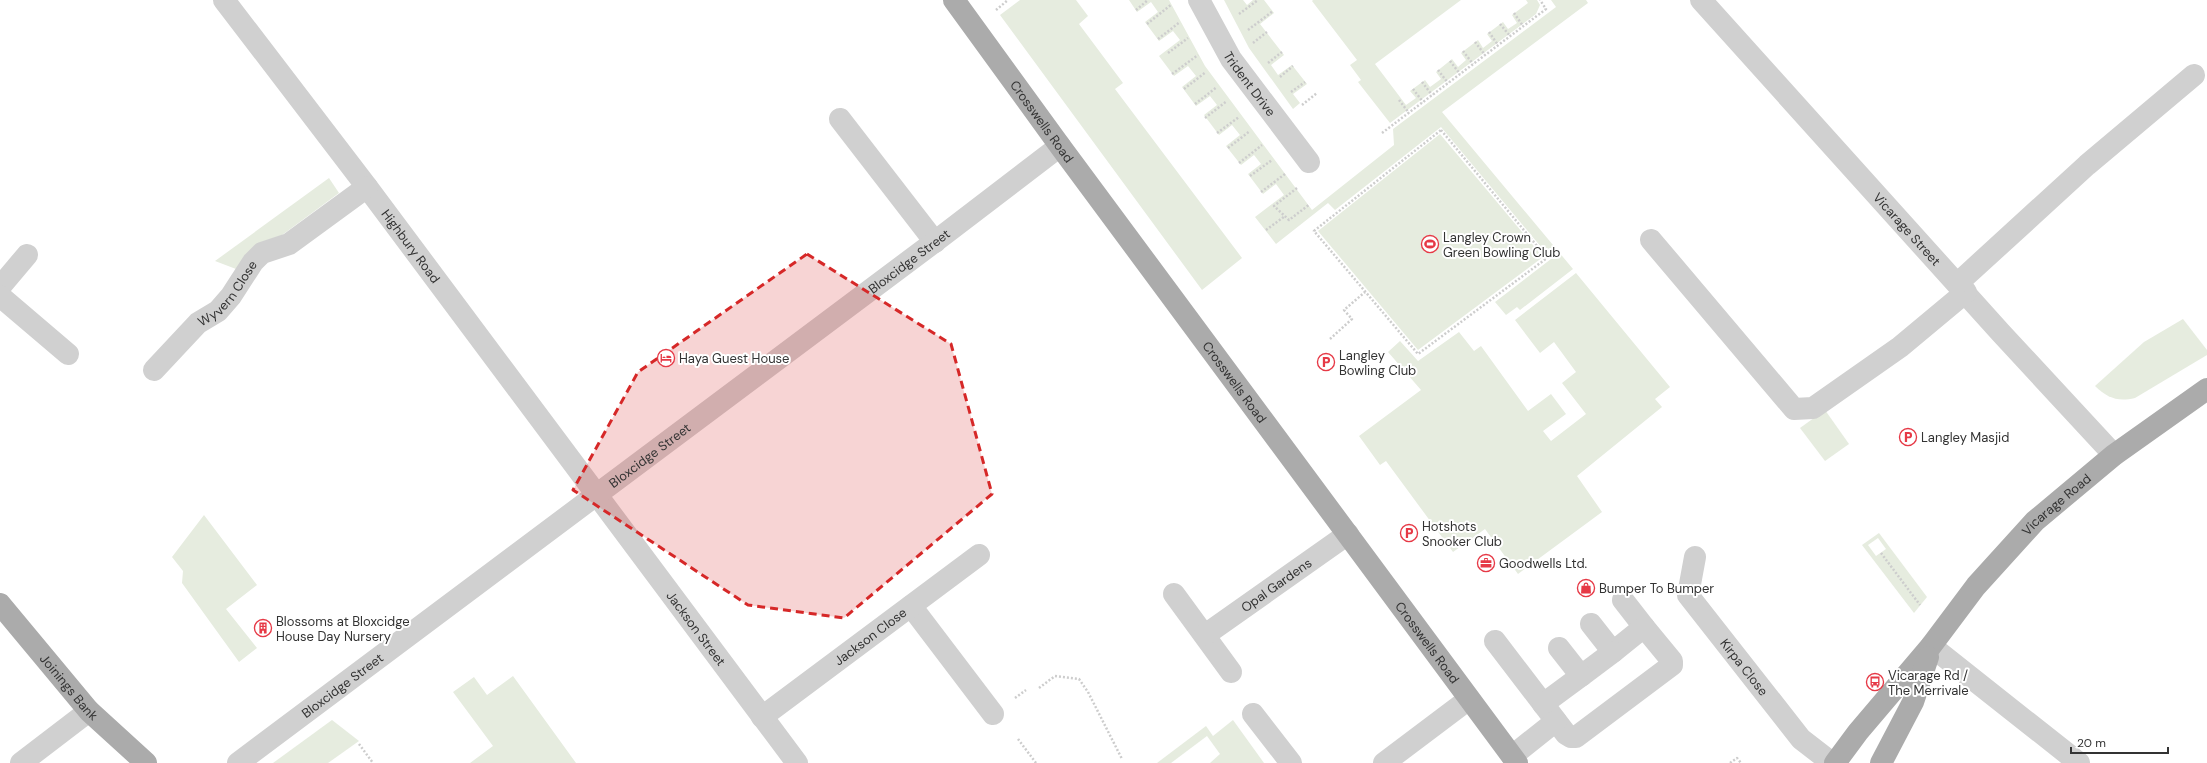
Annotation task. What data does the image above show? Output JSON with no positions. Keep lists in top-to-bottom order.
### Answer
{
  "streets": {
    "main road": ["Crosswells Road", "Vicarage Road", "Joinings Bank"],
    "street": [
      "Trident Drive",
      "Vicarage Street",
      "Highbury Road",
      "Bloxcidge Street",
      "Wyvern Close",
      "Opal Gardens",
      "Jackson Street",
      "Jackson Close",
      "Kirpa Close"
    ]
  },
  "crossings": [
    ["Crosswells Road", "Bloxcidge Street"],
    ["Crosswells Road", "Opal Gardens"],
    ["Vicarage Street", "Vicarage Road"],
    ["Highbury Road", "Bloxcidge Street"],
    ["Highbury Road", "Wyvern Close"],
    ["Highbury Road", "Jackson Street"],
    ["Bloxcidge Street", "Jackson Street"],
    ["Vicarage Road", "Kirpa Close"],
    ["Jackson Street", "Jackson Close"]
  ],
  "places": {
    "sports": ["Langley Crown Green Bowling Club"],
    "hotel": ["Haya Guest House"],
    "parking": ["Langley Bowling Club", "Langley Masjid", "Hotshots Snooker Club"],
    "office": ["Goodwells Ltd."],
    "shop": ["Bumper To Bumper"],
    "building": ["Blossoms at Bloxcidge House Day Nursery"],
    "bus stop": ["Vicarage Rd / The Merrivale"]
  },
  "scale_bar": "20 m"
}
